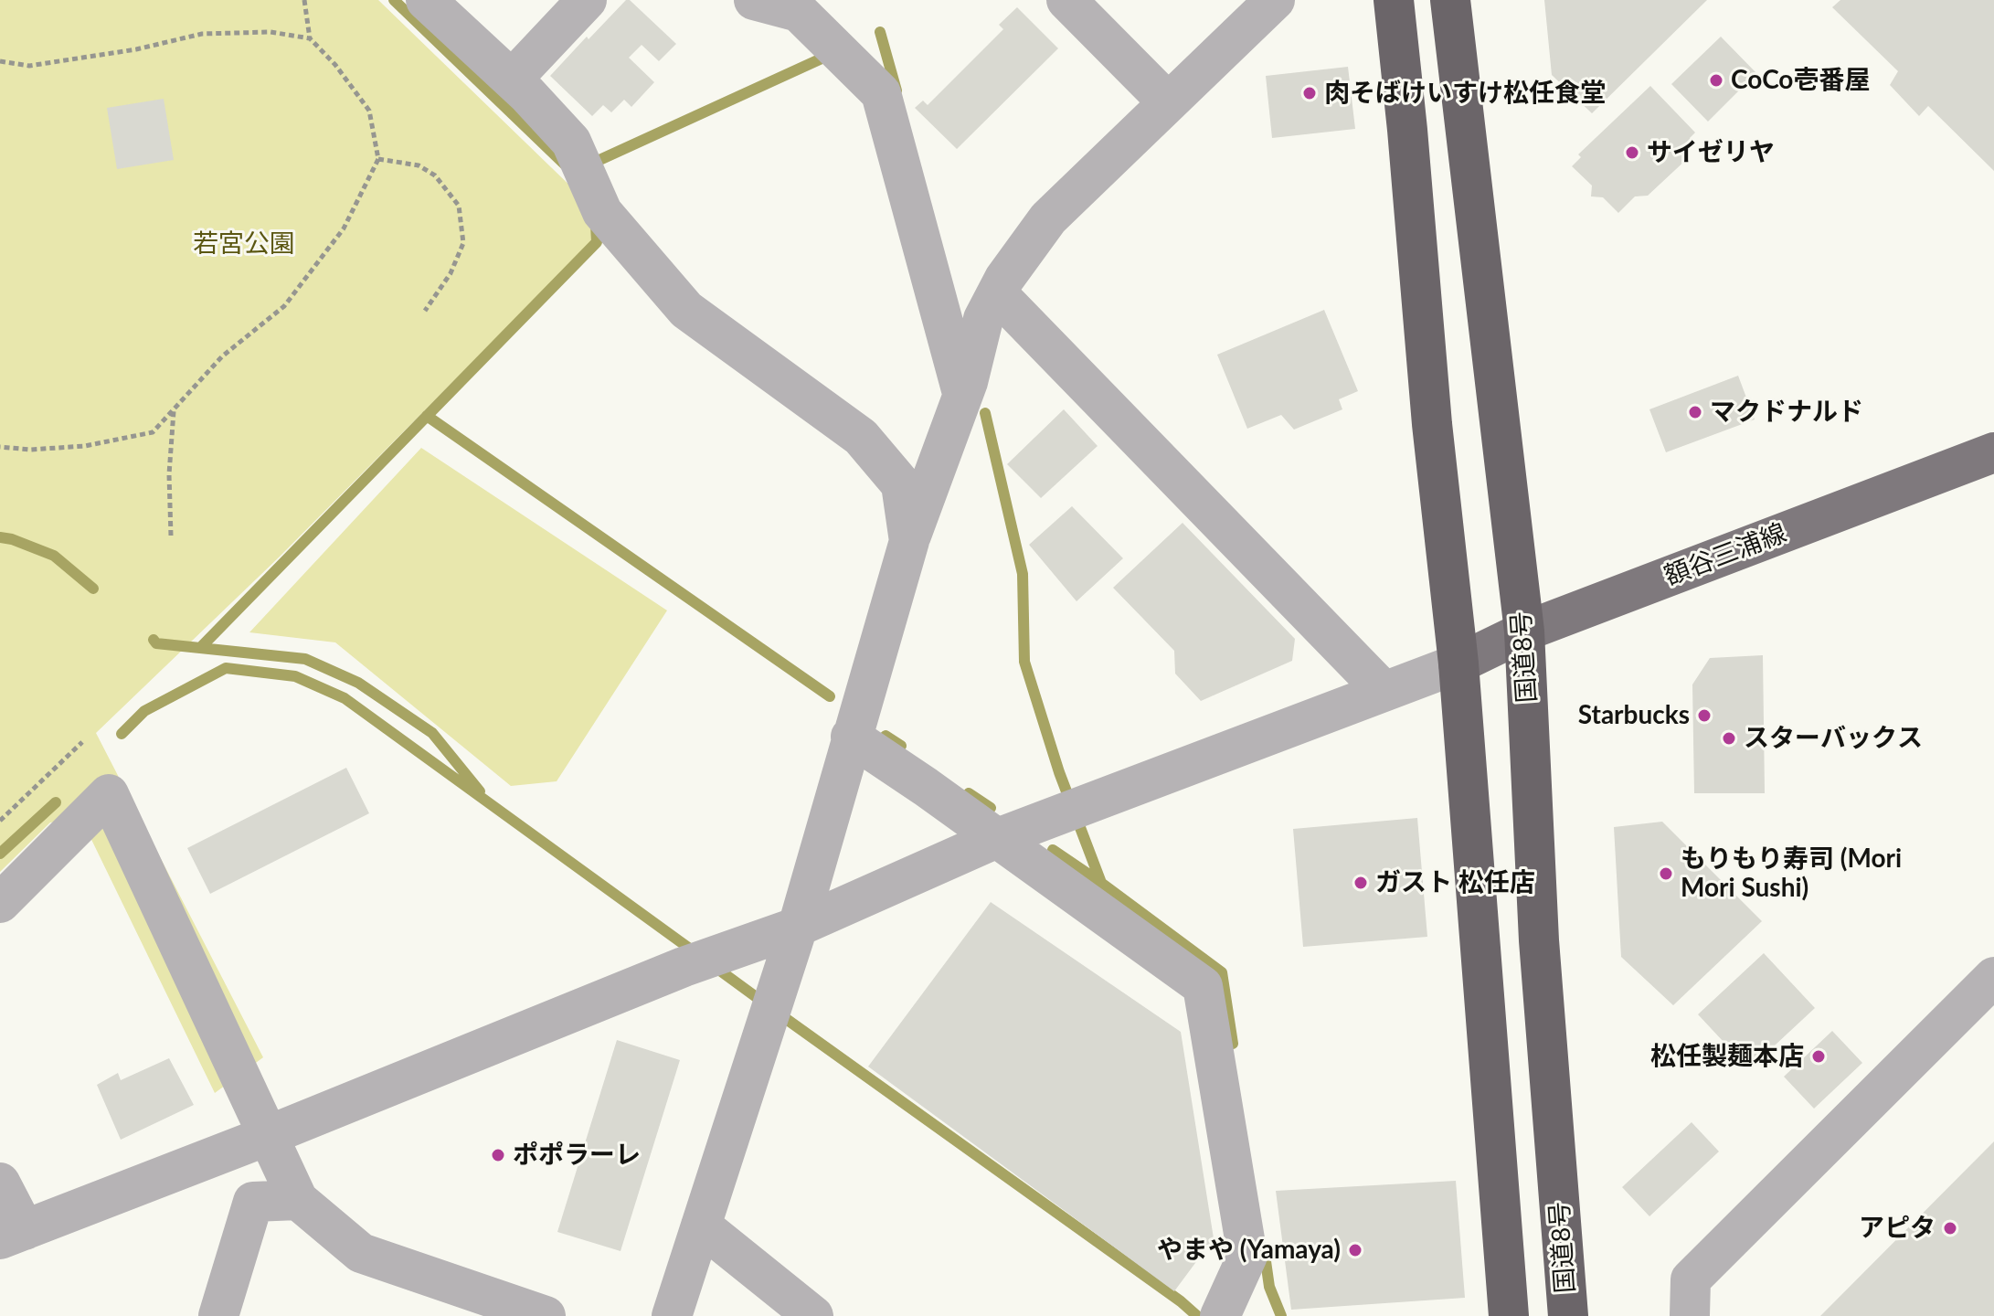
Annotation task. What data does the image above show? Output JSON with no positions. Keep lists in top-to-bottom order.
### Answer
{
  "streets": {
    "highway": ["国道8号"],
    "main road": ["額谷三浦線"]
  },
  "crossings": [
    ["額谷三浦線", "国道8号"]
  ],
  "parks": ["若宮公園"],
  "places": [
    "CoCo壱番屋",
    "肉そばけいすけ松任食堂",
    "サイゼリヤ",
    "マクドナルド",
    "Starbucks",
    "スターバックス",
    "もりもり寿司 (Mori Mori Sushi)",
    "ガスト 松任店",
    "松任製麺本店",
    "ポポラーレ",
    "アピタ",
    "やまや (Yamaya)"
  ]
}
